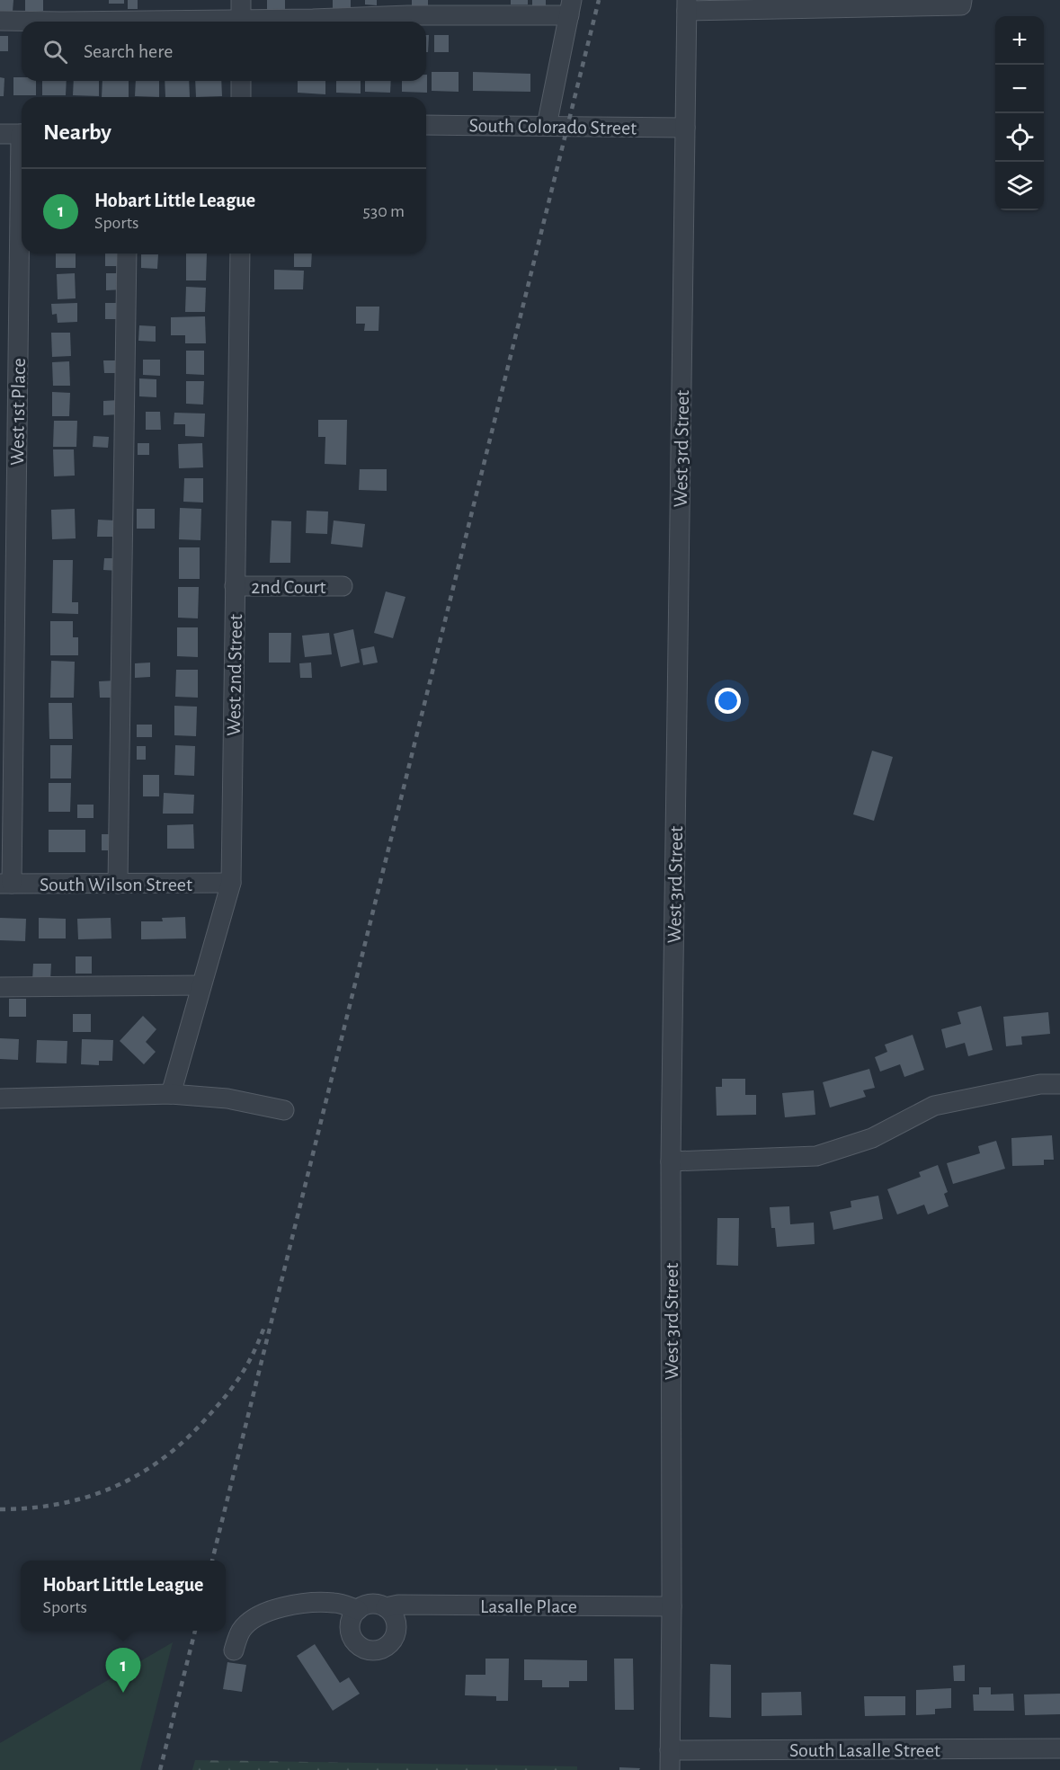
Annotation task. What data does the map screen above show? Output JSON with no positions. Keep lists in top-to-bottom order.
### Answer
{
  "streets": {
    "street": [
      "South Colorado Street",
      "West 1st Place",
      "West 3rd Street",
      "2nd Court",
      "West 2nd Street",
      "South Wilson Street",
      "Lasalle Place",
      "South Lasalle Street"
    ]
  },
  "crossings": [
    ["South Colorado Street", "West 3rd Street"],
    ["West 1st Place", "South Wilson Street"],
    ["West 3rd Street", "Lasalle Place"],
    ["West 3rd Street", "South Lasalle Street"],
    ["2nd Court", "West 2nd Street"],
    ["West 2nd Street", "South Wilson Street"]
  ],
  "page": {
    "map_buttons": ["+", "−"],
    "search": "Search here",
    "heading": "Nearby",
    "list": [
      {
        "mark": "1",
        "name": "Hobart Little League",
        "note": "Sports",
        "value": "530 m"
      }
    ],
    "popup": ["Hobart Little League", "Sports"],
    "pins": "1"
  }
}
